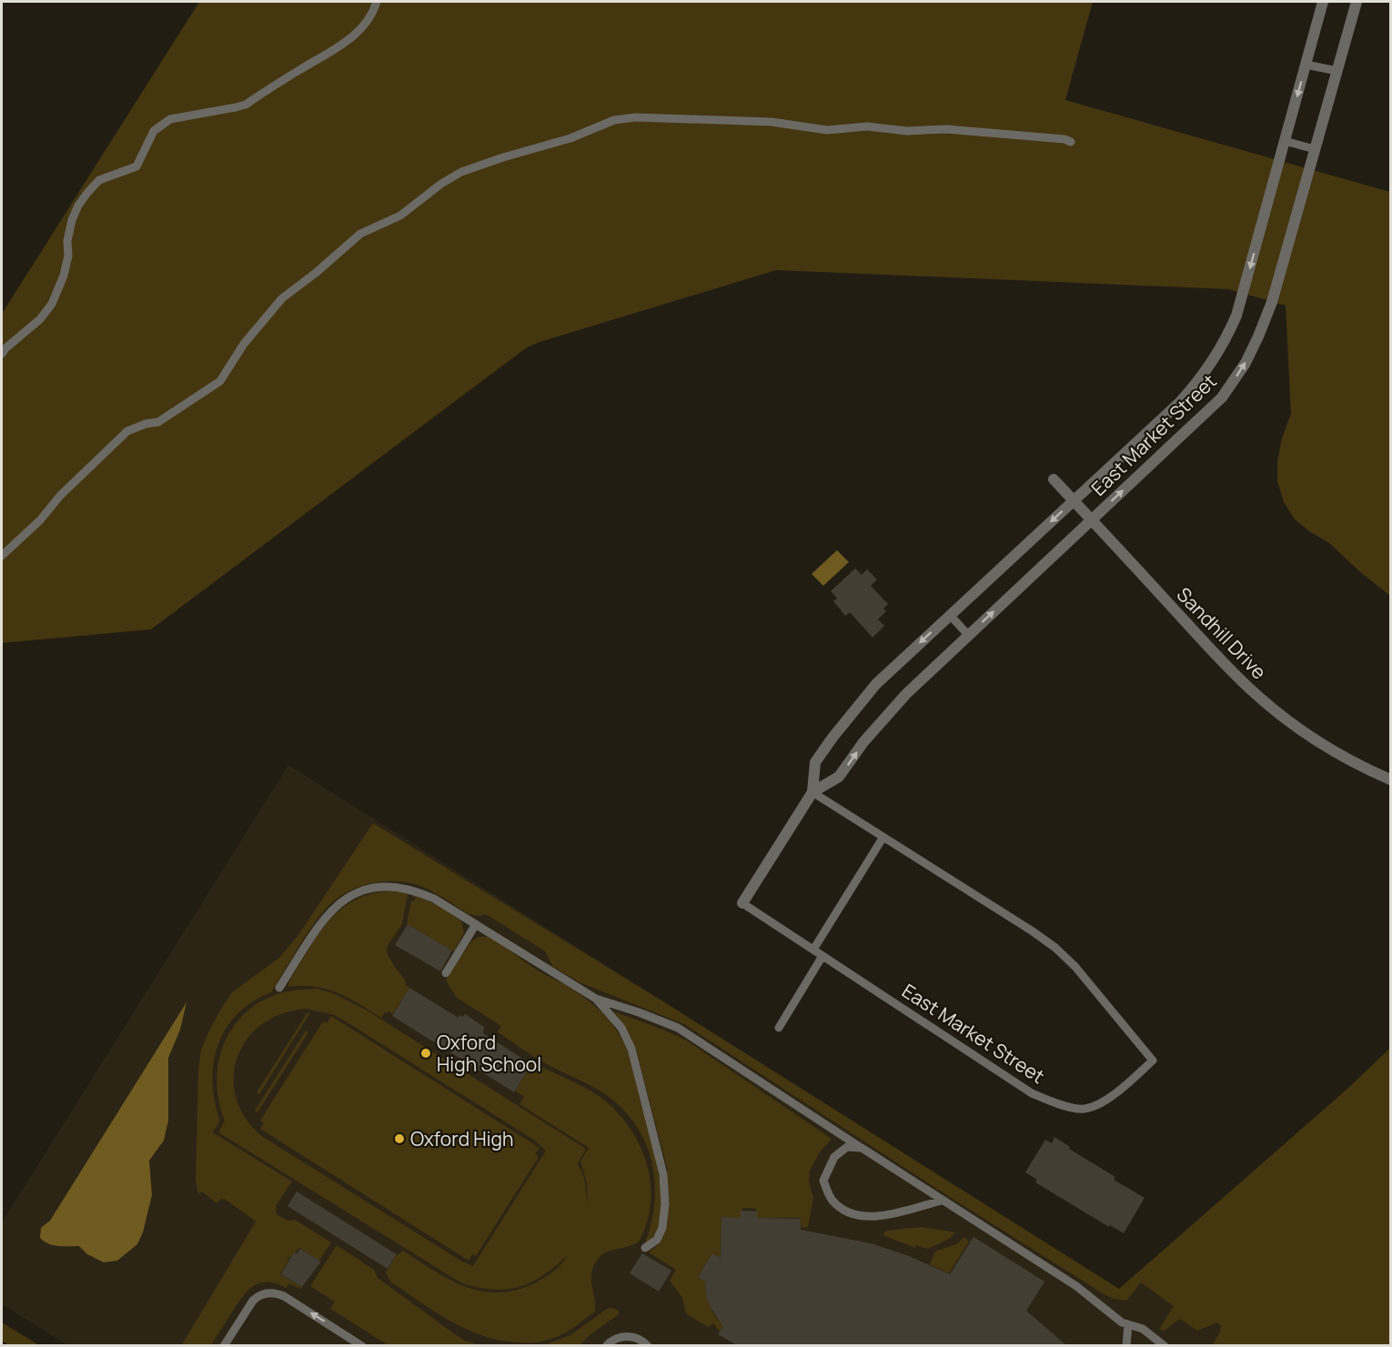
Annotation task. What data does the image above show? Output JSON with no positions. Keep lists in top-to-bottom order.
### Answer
{
  "streets": {
    "street": ["East Market Street", "Sandhill Drive"]
  },
  "crossings": [
    ["East Market Street", "Sandhill Drive"]
  ],
  "places": ["Oxford High School", "Oxford High"]
}
